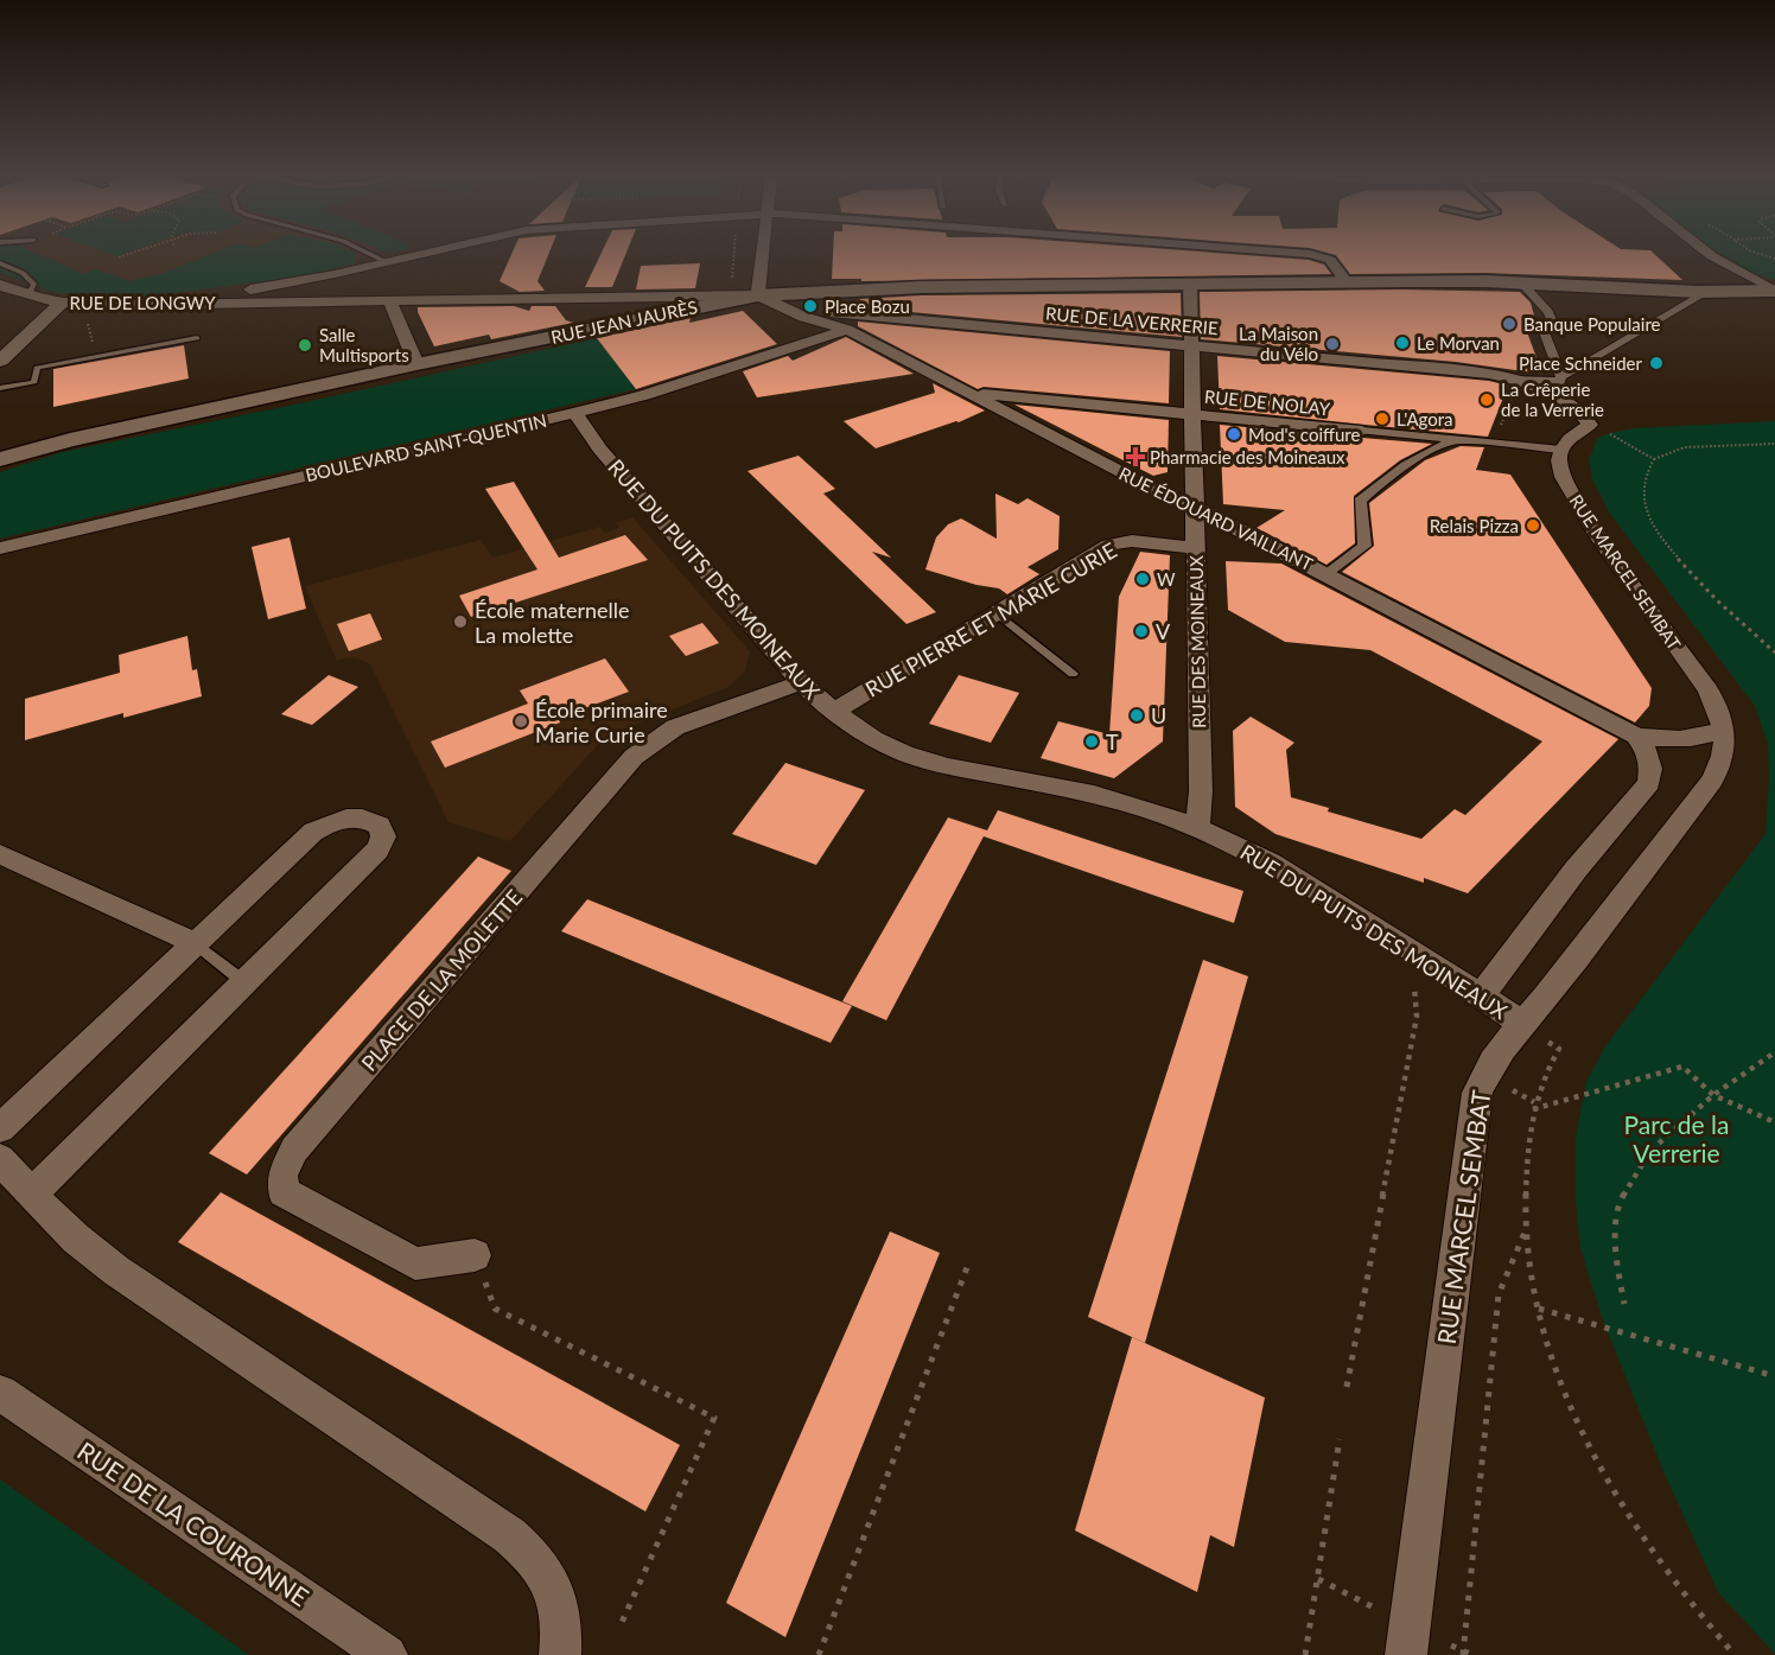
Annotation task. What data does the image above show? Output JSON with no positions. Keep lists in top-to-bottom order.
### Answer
{
  "streets": {
    "main road": ["RUE JEAN JAURÈS"],
    "street": [
      "RUE DE LONGWY",
      "RUE DE LA VERRERIE",
      "RUE DE NOLAY",
      "BOULEVARD SAINT-QUENTIN",
      "RUE ÉDOUARD VAILLANT",
      "RUE MARCEL SEMBAT",
      "RUE DU PUITS DES MOINEAUX",
      "RUE PIERRE ET MARIE CURIE",
      "RUE DES MOINEAUX",
      "PLACE DE LA MOLETTE",
      "RUE DE LA COURONNE"
    ]
  },
  "crossings": [
    ["RUE DE LONGWY", "RUE JEAN JAURÈS"],
    ["RUE DE LA VERRERIE", "RUE JEAN JAURÈS"],
    ["RUE DE LA VERRERIE", "BOULEVARD SAINT-QUENTIN"],
    ["RUE DE LA VERRERIE", "RUE ÉDOUARD VAILLANT"],
    ["RUE DE LA VERRERIE", "RUE DES MOINEAUX"],
    ["RUE JEAN JAURÈS", "BOULEVARD SAINT-QUENTIN"],
    ["RUE JEAN JAURÈS", "RUE ÉDOUARD VAILLANT"],
    ["RUE JEAN JAURÈS", "RUE DES MOINEAUX"],
    ["RUE DE NOLAY", "RUE ÉDOUARD VAILLANT"],
    ["RUE DE NOLAY", "RUE MARCEL SEMBAT"],
    ["RUE DE NOLAY", "RUE DES MOINEAUX"],
    ["BOULEVARD SAINT-QUENTIN", "RUE ÉDOUARD VAILLANT"],
    ["BOULEVARD SAINT-QUENTIN", "RUE DU PUITS DES MOINEAUX"],
    ["RUE ÉDOUARD VAILLANT", "RUE DES MOINEAUX"],
    ["RUE MARCEL SEMBAT", "RUE DU PUITS DES MOINEAUX"],
    ["RUE DU PUITS DES MOINEAUX", "RUE PIERRE ET MARIE CURIE"],
    ["RUE DU PUITS DES MOINEAUX", "RUE DES MOINEAUX"],
    ["RUE DU PUITS DES MOINEAUX", "PLACE DE LA MOLETTE"],
    ["RUE PIERRE ET MARIE CURIE", "RUE DES MOINEAUX"]
  ],
  "parks": ["Parc de la Verrerie"],
  "places": {
    "other": [
      "Place Bozu",
      "Banque Populaire",
      "Le Morvan",
      "La Maison du Vélo",
      "Salle Multisports",
      "Place Schneider",
      "La Crêperie de la Verrerie",
      "L'Agora",
      "Mod's coiffure",
      "Relais Pizza",
      "W",
      "École maternelle La molette",
      "V",
      "U",
      "École primaire Marie Curie",
      "T"
    ],
    "health": ["Pharmacie des Moineaux"]
  }
}
